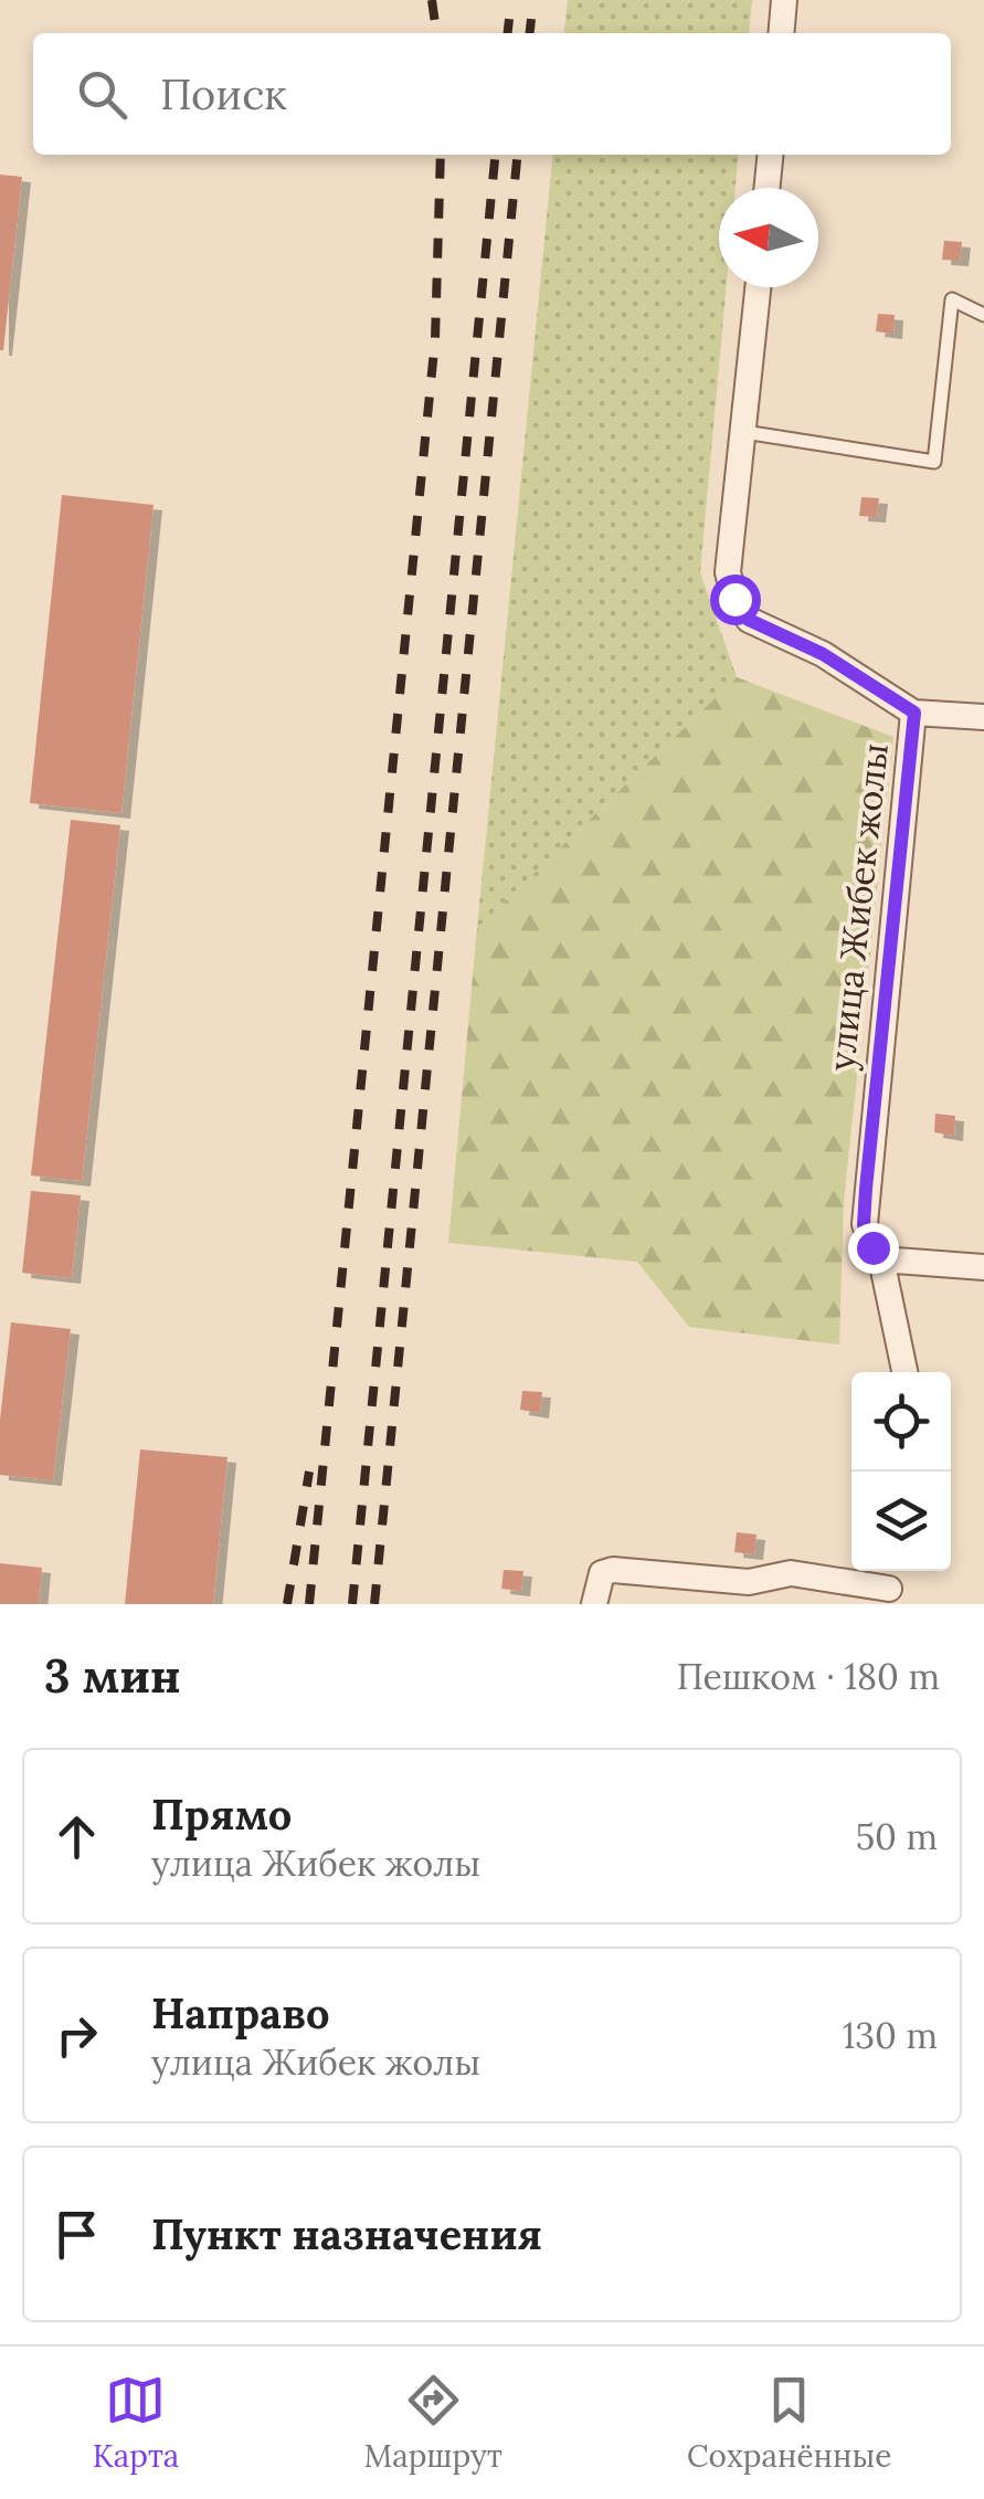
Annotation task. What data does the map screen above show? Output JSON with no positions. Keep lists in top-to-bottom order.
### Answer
{
  "streets": {
    "street": ["улица Жибек жолы"]
  },
  "north": "left",
  "page": {
    "search": "Поиск",
    "heading": ["3 мин", "Пешком · 180 m"],
    "list": [
      ["Прямо", "улица Жибек жолы", "50 m"],
      ["Направо", "улица Жибек жолы", "130 m"],
      "Пункт назначения"
    ],
    "nav": ["Карта", "Маршрут", "Сохранённые"]
  }
}
